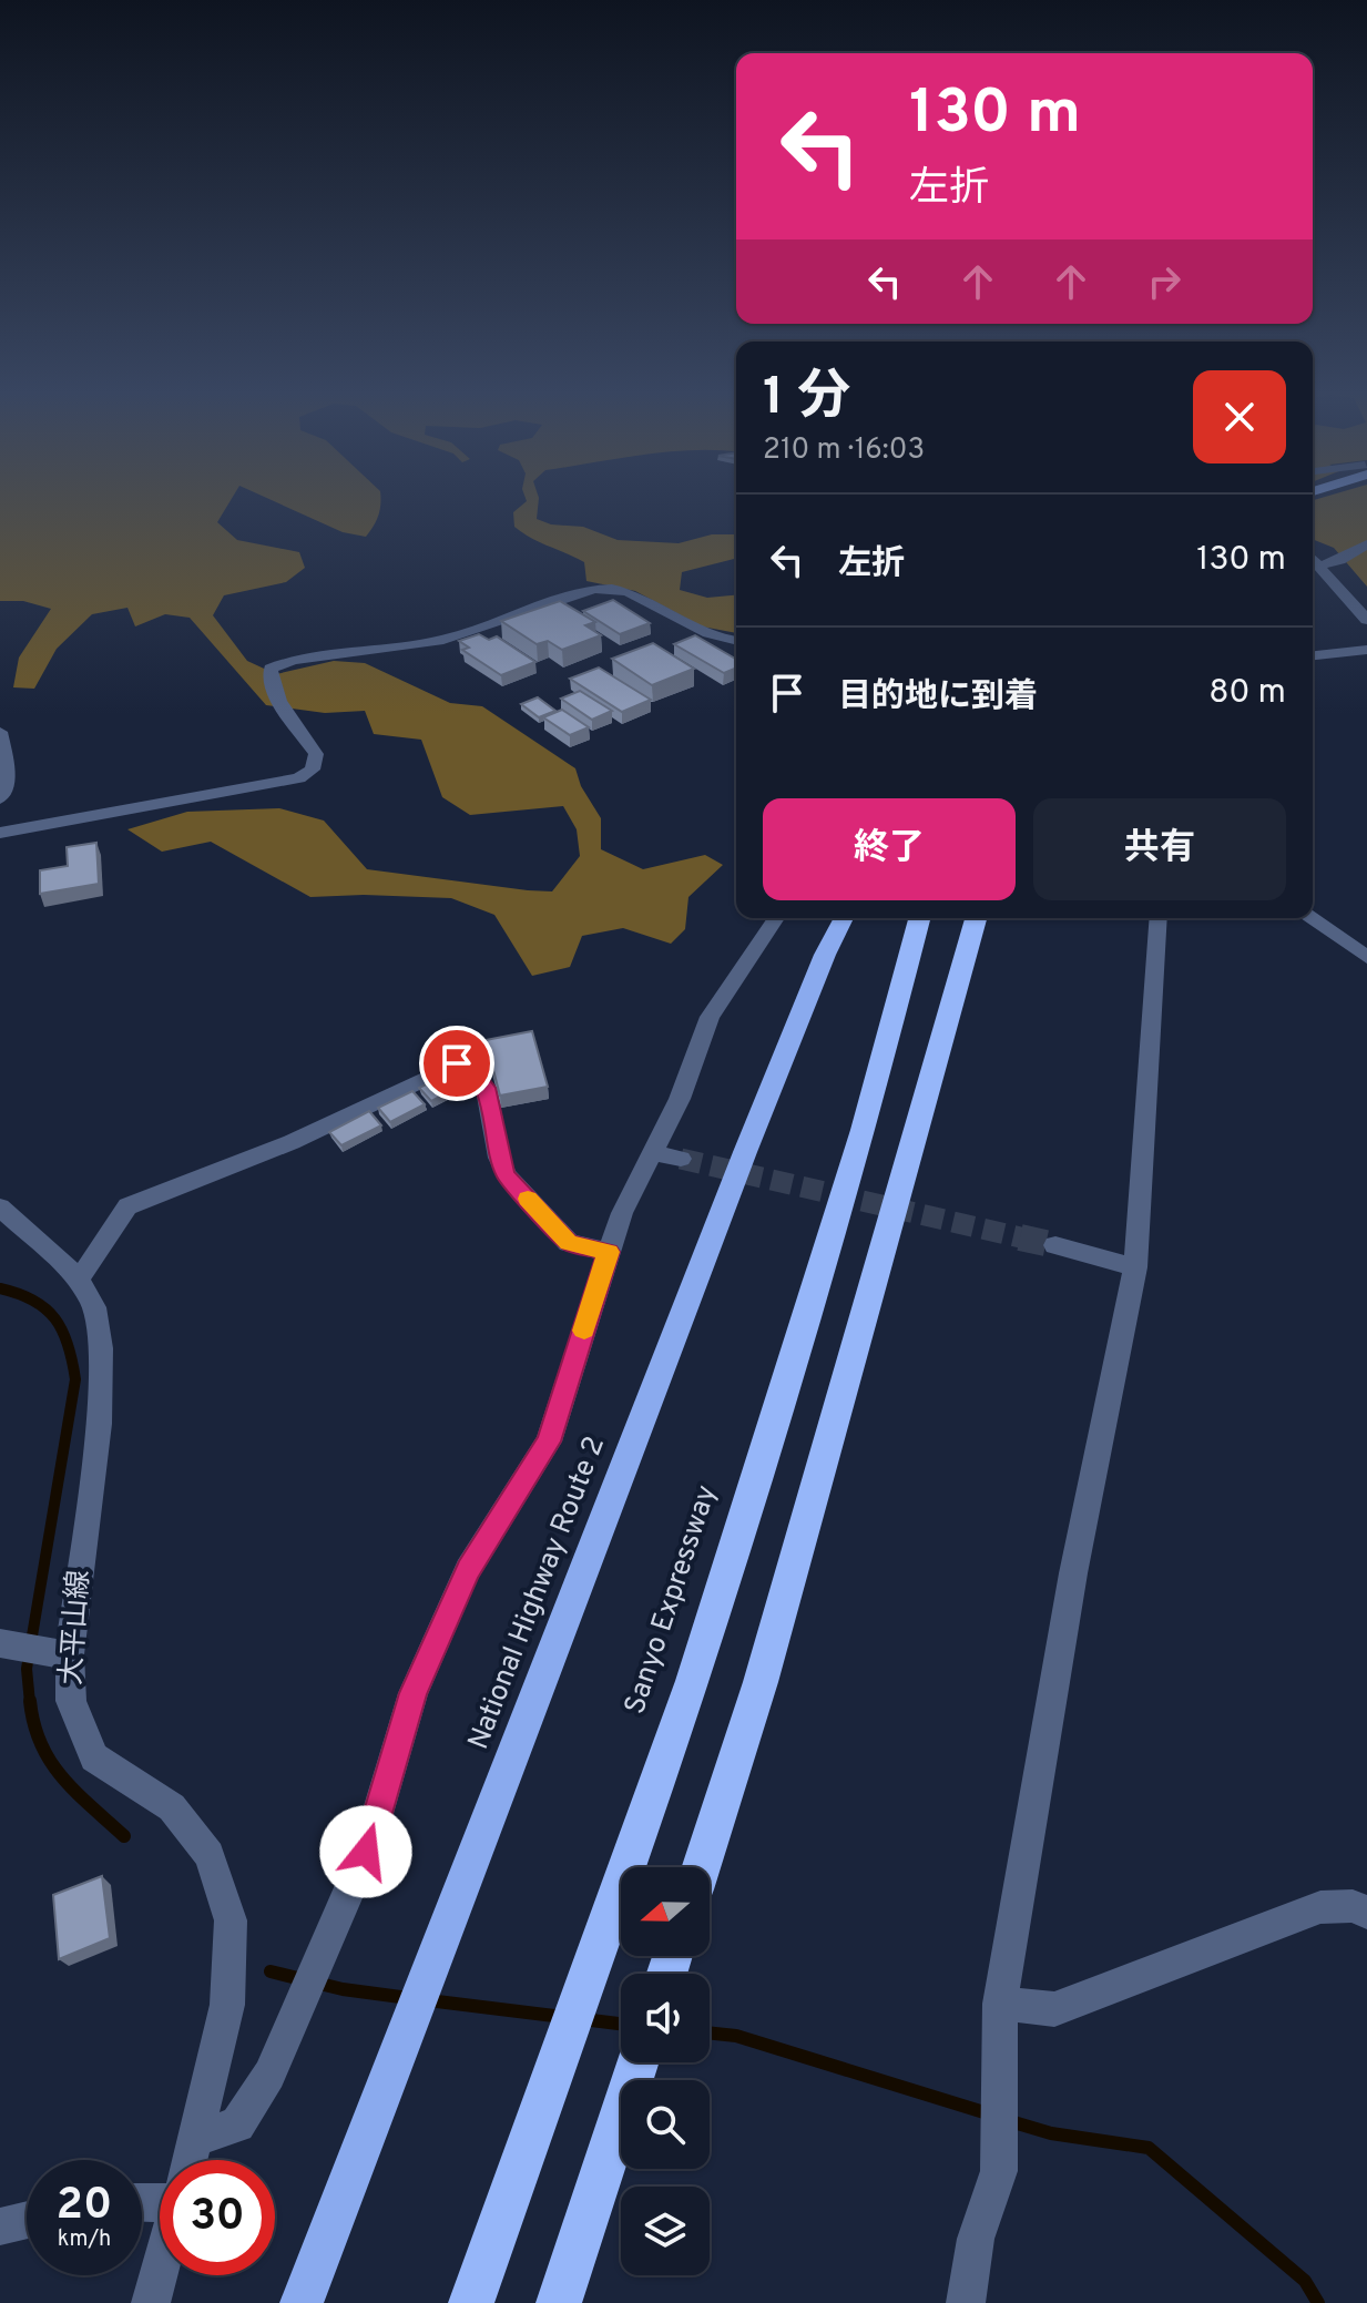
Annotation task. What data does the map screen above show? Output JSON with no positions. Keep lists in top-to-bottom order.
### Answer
{
  "streets": {
    "highway": ["National Highway Route 2", "Sanyo Expressway"],
    "street": ["大平山線"]
  },
  "north": "left",
  "page": {
    "turn": ["130 m", "左折"],
    "heading": ["1 分", "210 m · 16:03"],
    "list": [
      {
        "name": "左折",
        "value": "130 m"
      },
      {
        "name": "目的地に到着",
        "value": "80 m"
      }
    ],
    "buttons": ["終了", "共有"],
    "speed": "20 km/h",
    "limit": "30"
  }
}
